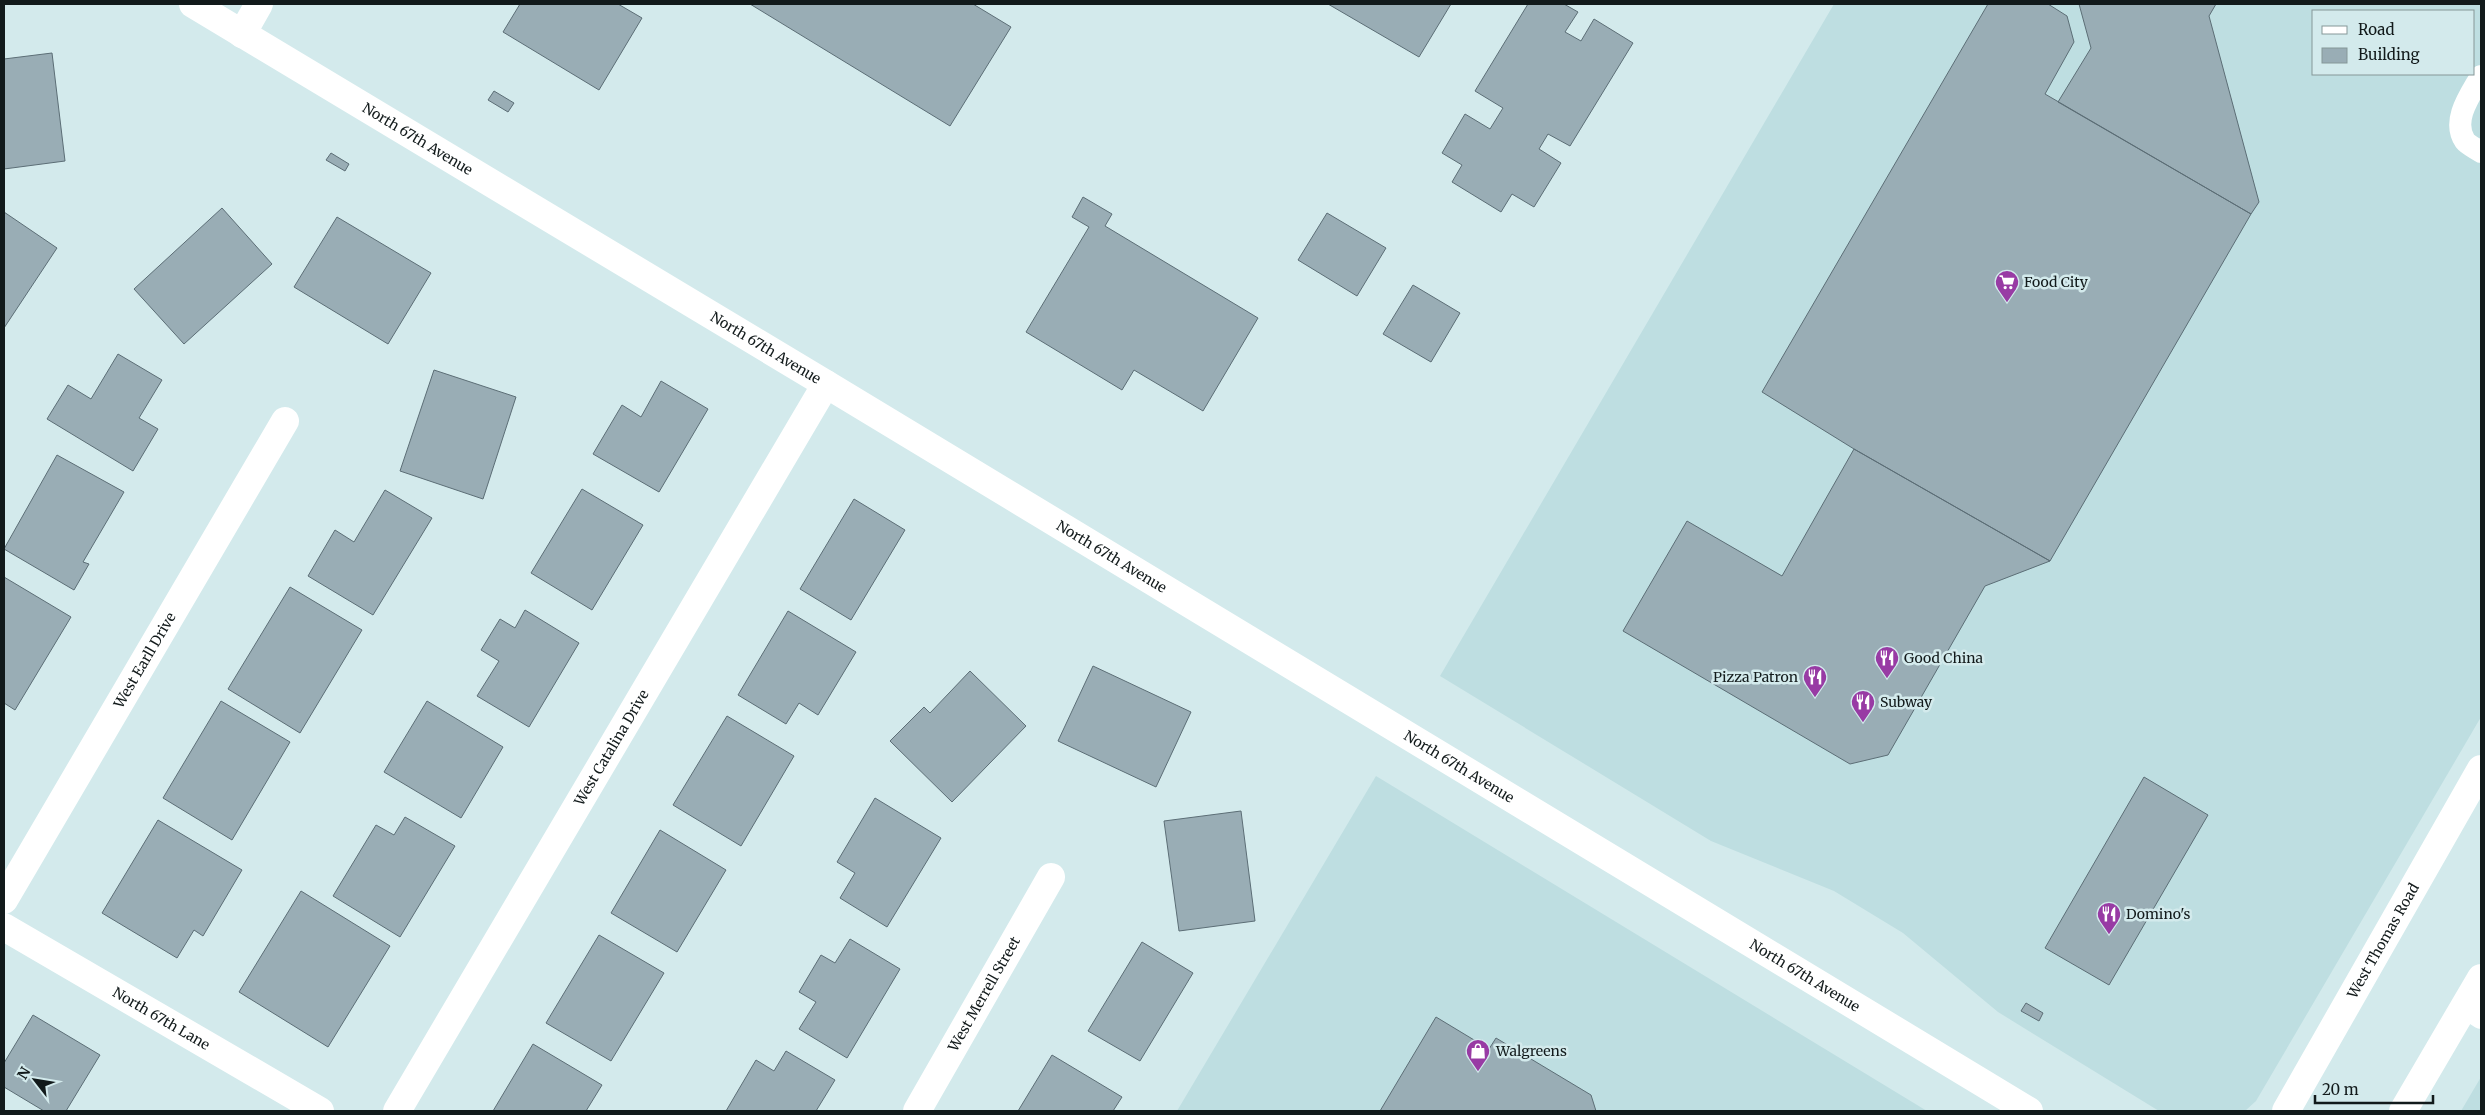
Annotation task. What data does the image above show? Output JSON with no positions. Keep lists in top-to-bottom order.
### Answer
{
  "streets": {
    "main road": [
      "North 67th Avenue",
      "West Earll Drive",
      "West Catalina Drive",
      "West Thomas Road",
      "West Merrell Street",
      "North 67th Lane"
    ]
  },
  "crossings": [
    ["North 67th Avenue", "West Catalina Drive"]
  ],
  "places": {
    "supermarket": ["Food City"],
    "restaurant": [
      "Good China",
      "Pizza Patron",
      "Subway",
      "Domino's"
    ],
    "shop": ["Walgreens"]
  },
  "legend": ["Road", "Building"],
  "scale_bar": "20 m",
  "north": "top left"
}
